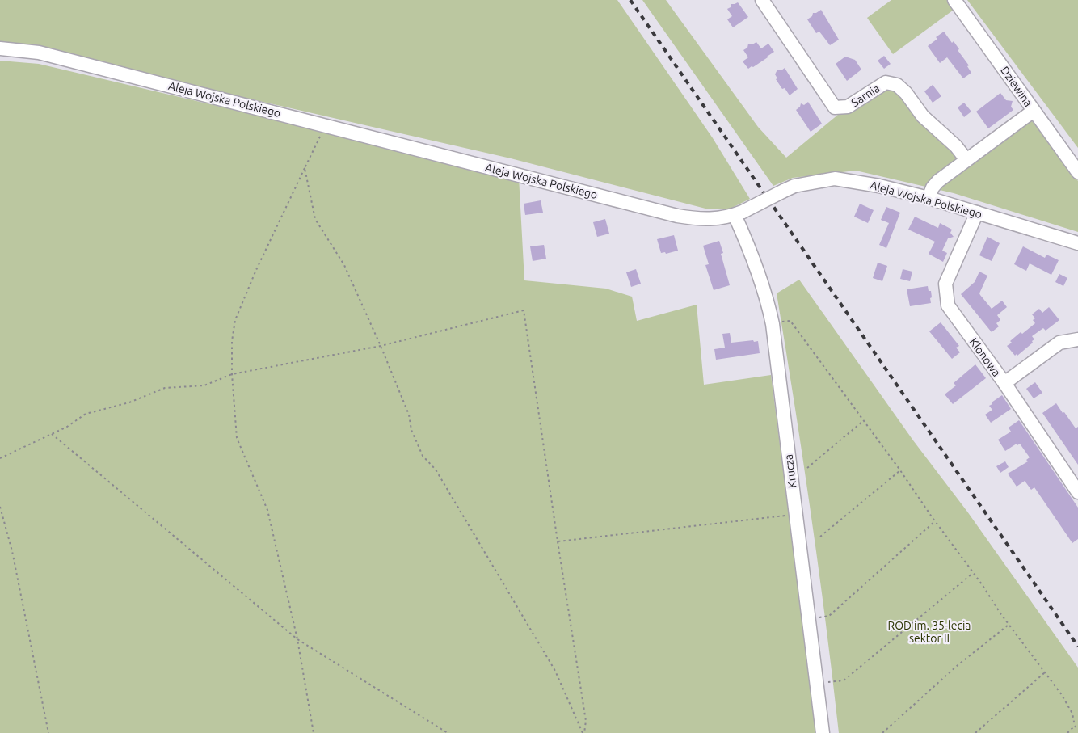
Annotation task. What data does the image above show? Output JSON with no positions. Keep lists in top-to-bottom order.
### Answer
{
  "streets": {
    "street": [
      "Dziewina",
      "Sarnia",
      "Aleja Wojska Polskiego",
      "Klonowa",
      "Krucza"
    ]
  },
  "crossings": [
    ["Aleja Wojska Polskiego", "Klonowa"],
    ["Aleja Wojska Polskiego", "Krucza"]
  ],
  "parks": ["ROD im. 35-lecia sektor II"]
}
